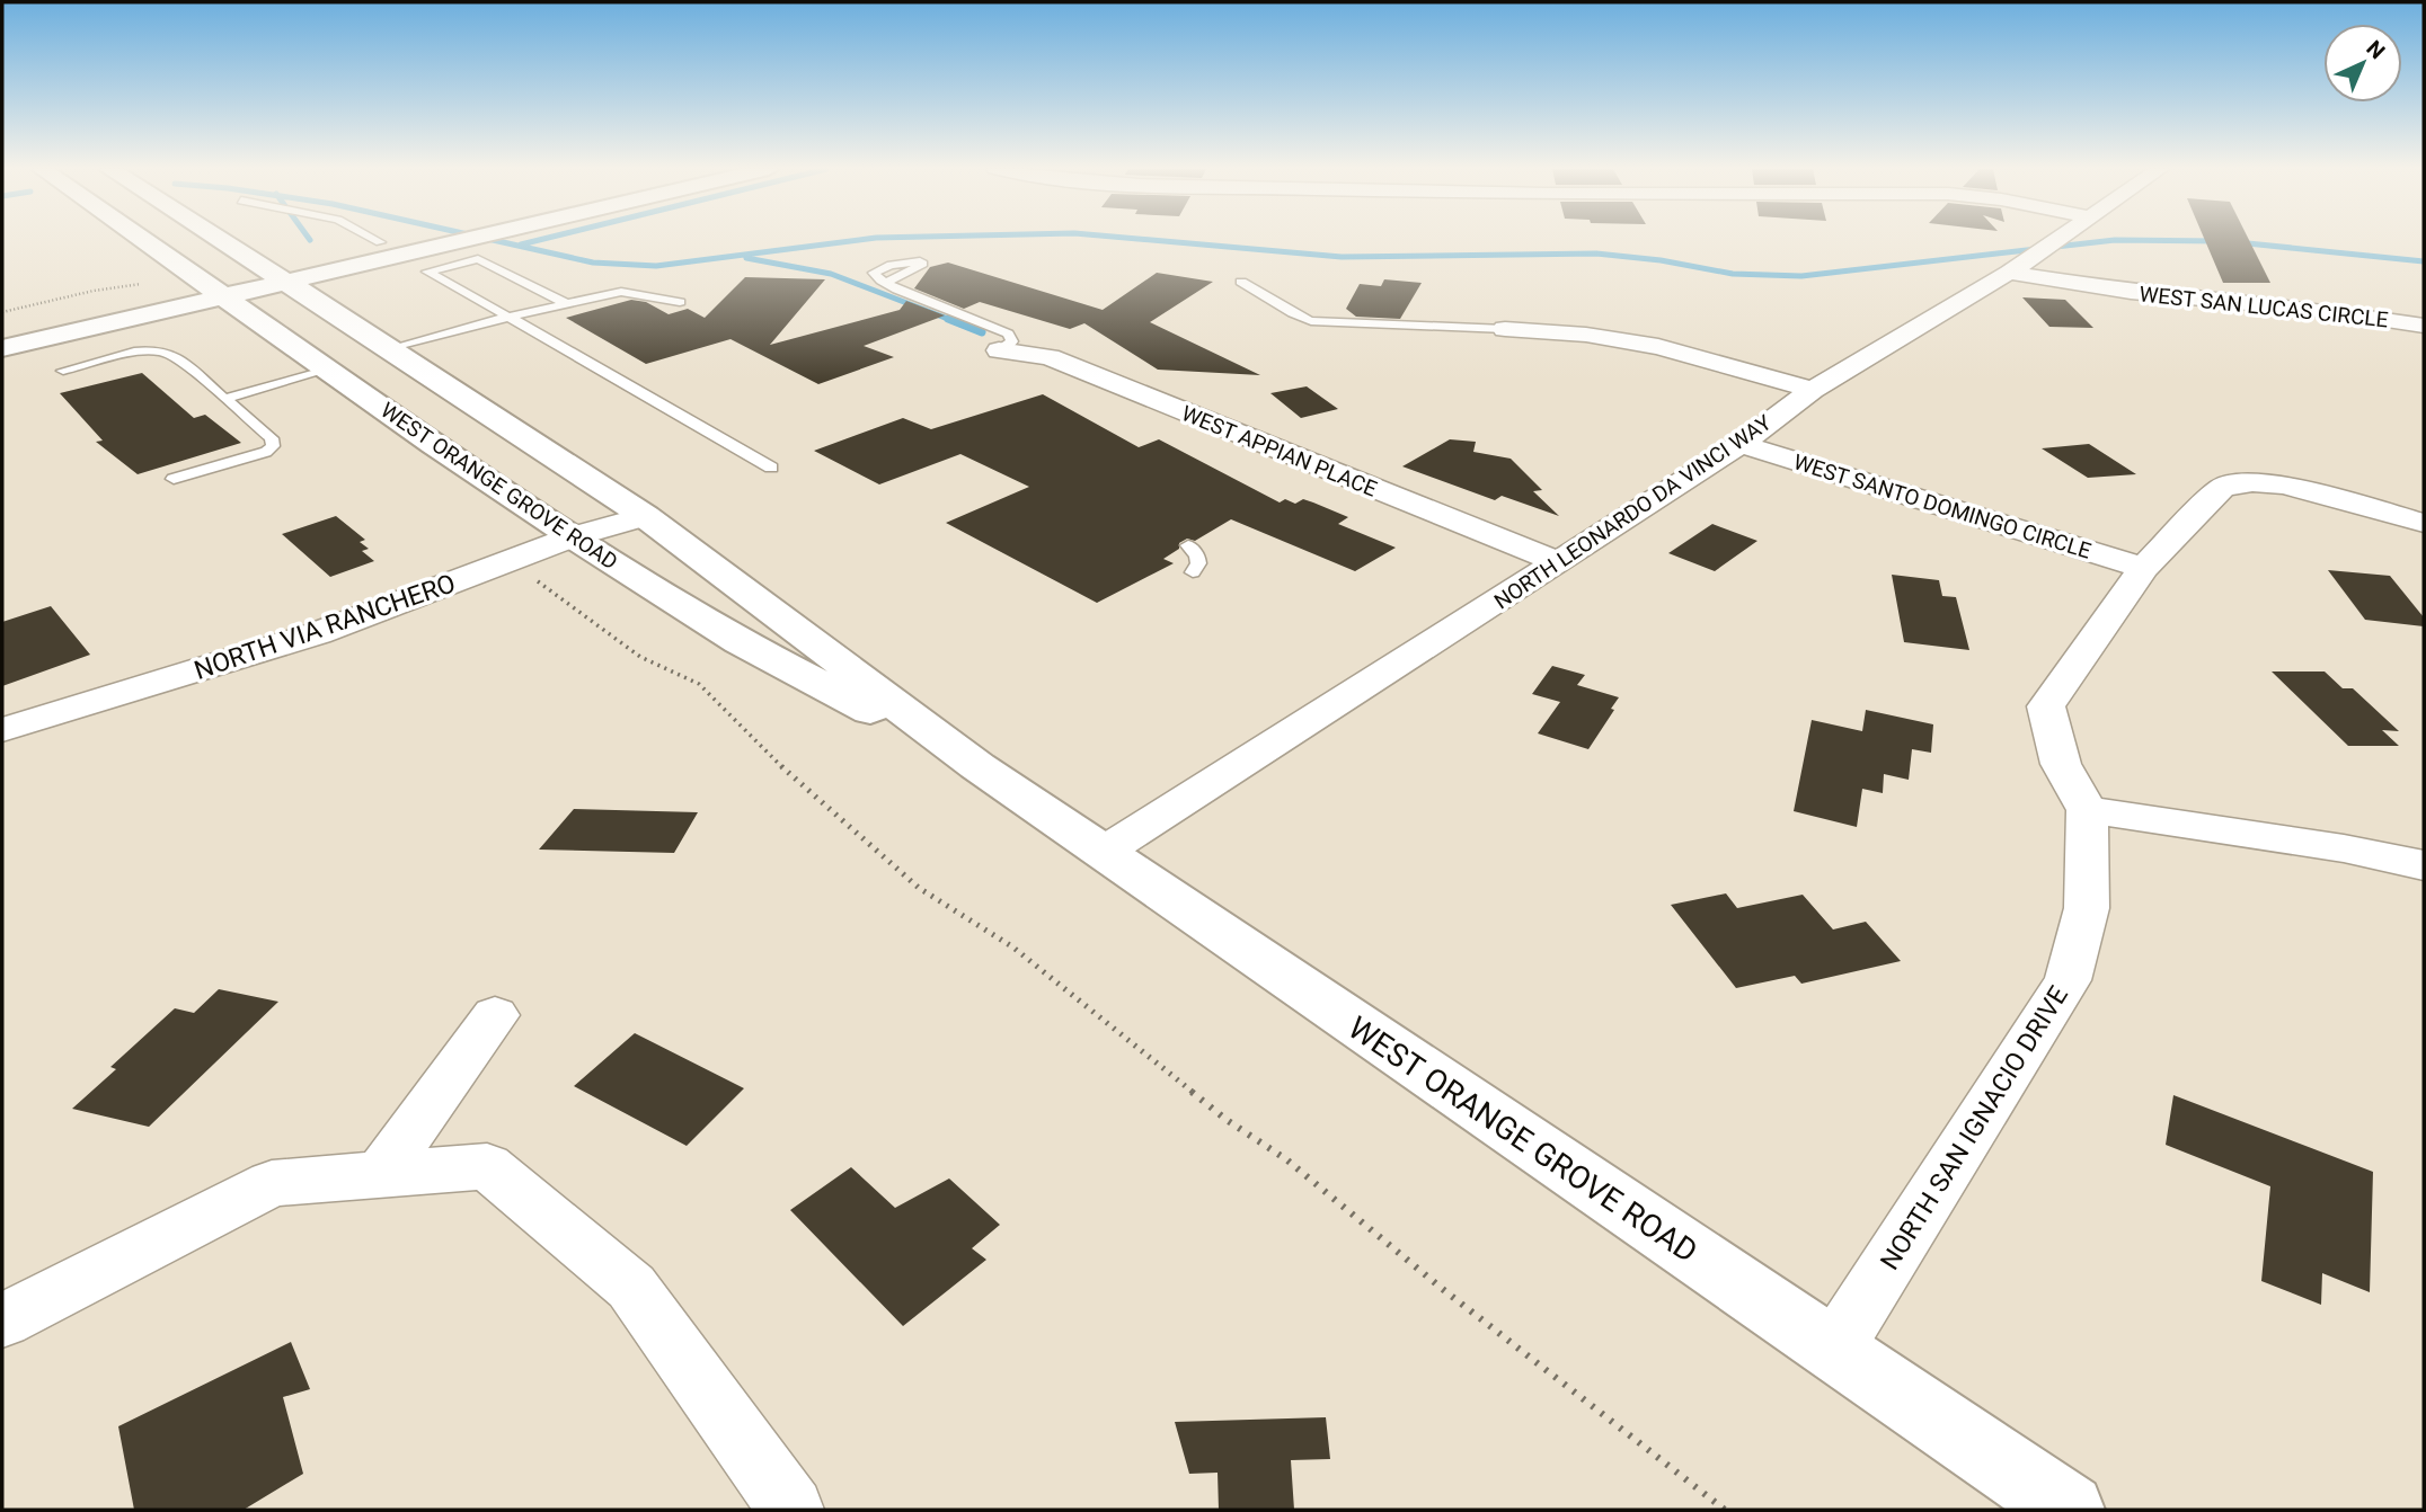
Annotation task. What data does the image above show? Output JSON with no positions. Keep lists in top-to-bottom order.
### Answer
{
  "streets": {
    "main road": ["WEST ORANGE GROVE ROAD"],
    "street": [
      "WEST SAN LUCAS CIRCLE",
      "WEST APPIAN PLACE",
      "WEST SANTO DOMINGO CIRCLE",
      "NORTH LEONARDO DA VINCI WAY",
      "NORTH VIA RANCHERO",
      "NORTH SAN IGNACIO DRIVE"
    ]
  },
  "crossings": [
    ["WEST SAN LUCAS CIRCLE", "NORTH LEONARDO DA VINCI WAY"],
    ["WEST APPIAN PLACE", "NORTH LEONARDO DA VINCI WAY"],
    ["WEST ORANGE GROVE ROAD", "NORTH LEONARDO DA VINCI WAY"],
    ["WEST ORANGE GROVE ROAD", "NORTH VIA RANCHERO"],
    ["WEST ORANGE GROVE ROAD", "NORTH SAN IGNACIO DRIVE"],
    ["WEST SANTO DOMINGO CIRCLE", "NORTH LEONARDO DA VINCI WAY"],
    ["WEST SANTO DOMINGO CIRCLE", "NORTH SAN IGNACIO DRIVE"]
  ],
  "north": "top right"
}
